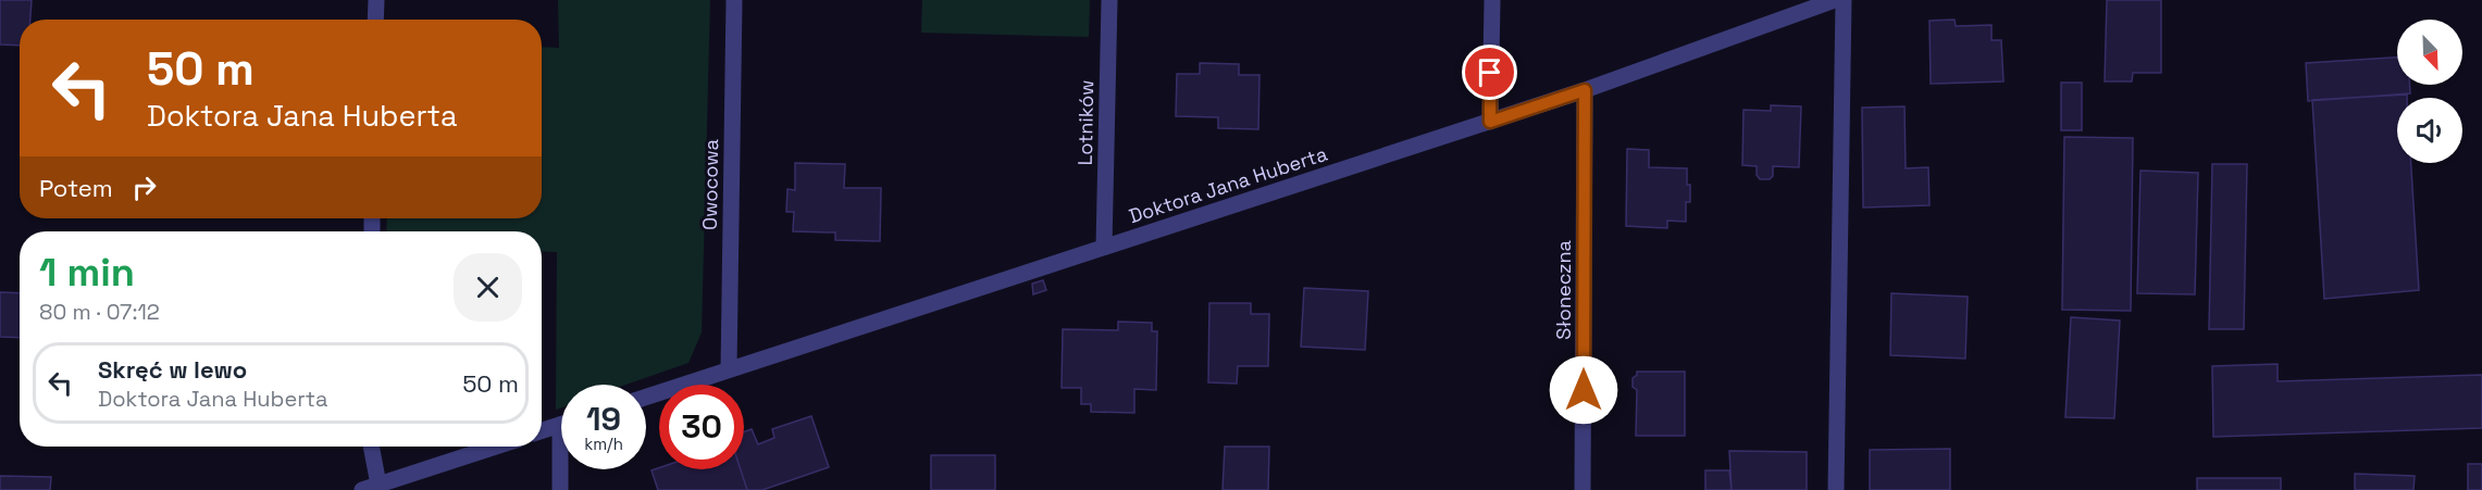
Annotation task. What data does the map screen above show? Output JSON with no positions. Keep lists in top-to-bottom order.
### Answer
{
  "streets": {
    "street": [
      "Lotników",
      "Owocowa",
      "Doktora Jana Huberta",
      "Słoneczna"
    ]
  },
  "crossings": [
    ["Lotników", "Doktora Jana Huberta"],
    ["Owocowa", "Doktora Jana Huberta"],
    ["Doktora Jana Huberta", "Słoneczna"]
  ],
  "north": "bottom right",
  "page": {
    "turn": ["50 m", "Doktora Jana Huberta"],
    "then": "Potem",
    "heading": ["1 min", "80 m · 07:12"],
    "list": [
      {
        "name": "Skręć w lewo",
        "note": "Doktora Jana Huberta",
        "value": "50 m"
      }
    ],
    "speed": "19 km/h",
    "limit": "30"
  }
}
